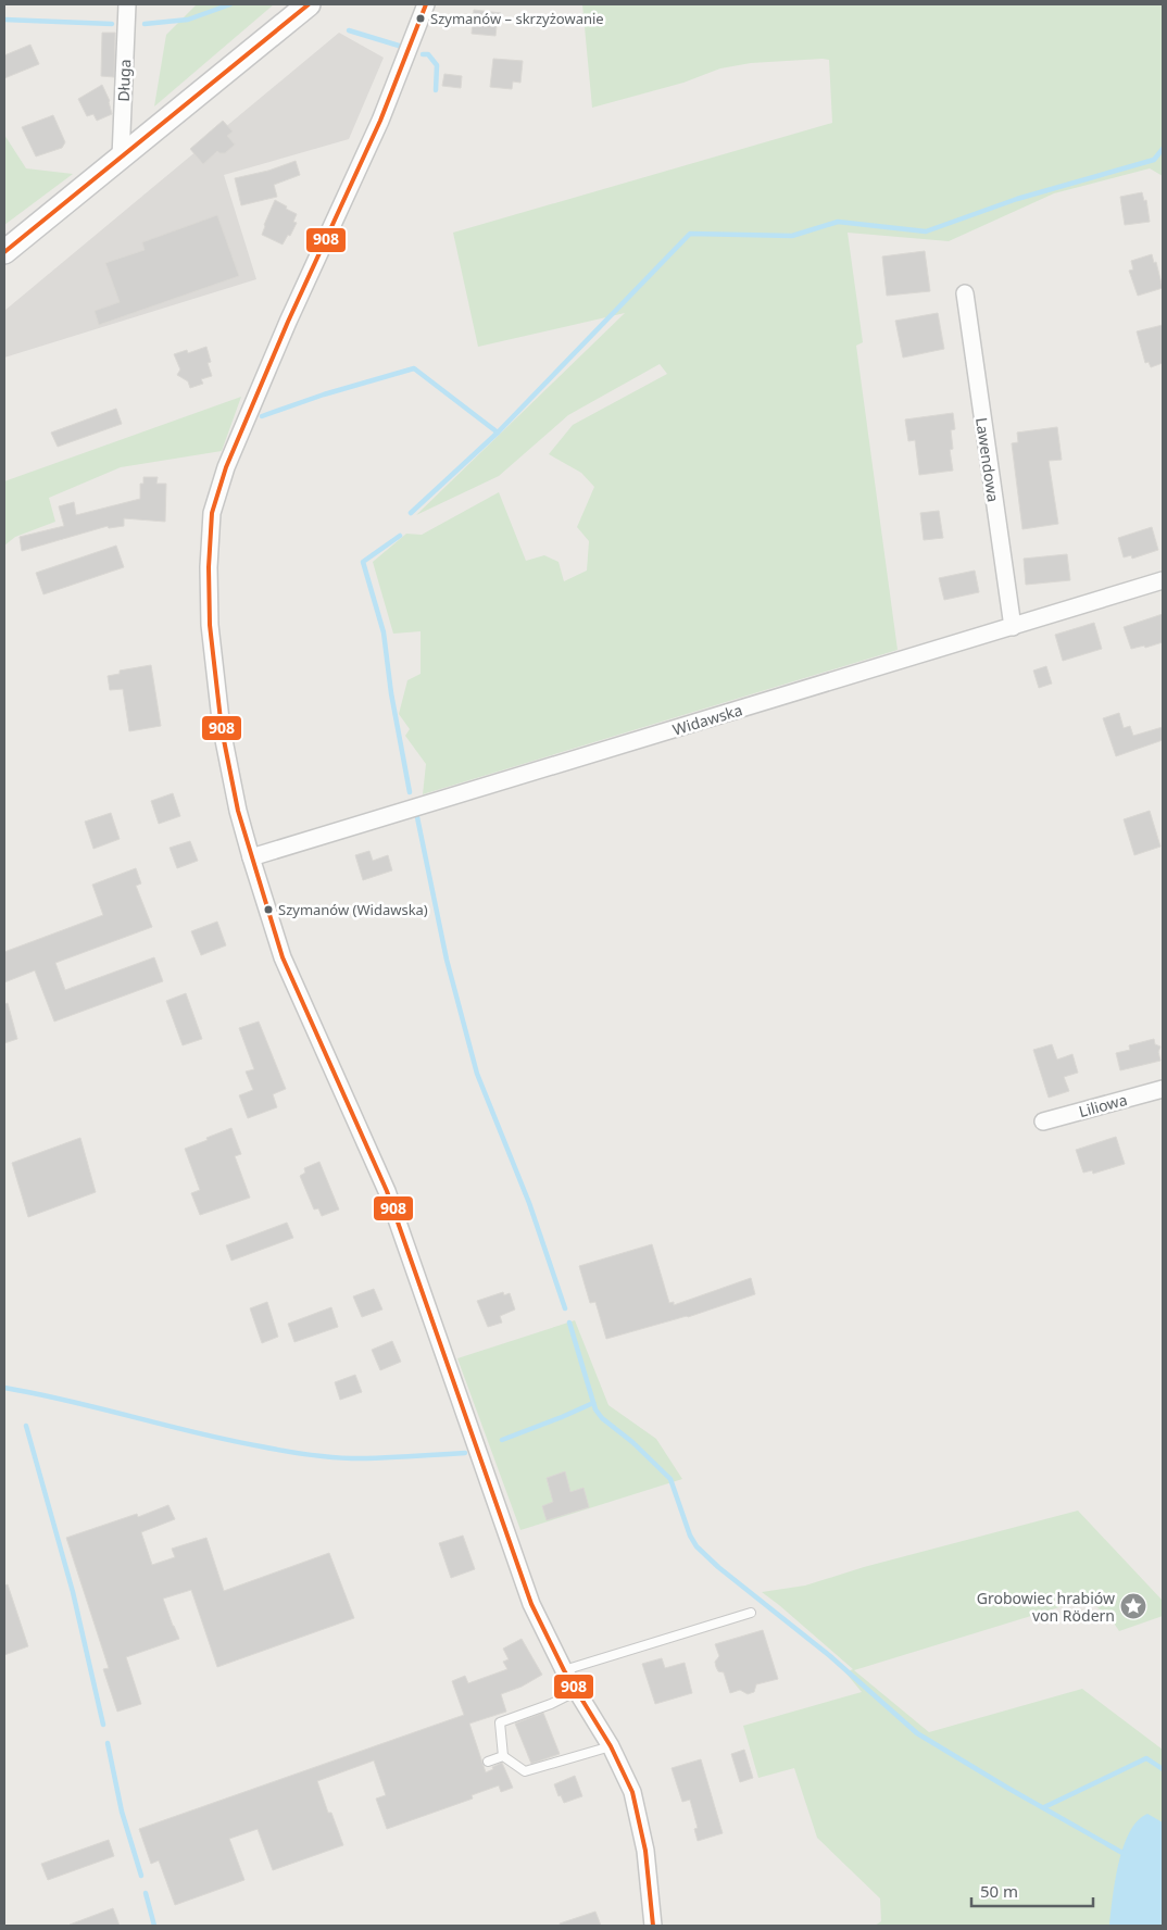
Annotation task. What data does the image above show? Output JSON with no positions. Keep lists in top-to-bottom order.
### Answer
{
  "streets": {
    "street": [
      "Długa",
      "Lawendowa",
      "Widawska",
      "Liliowa"
    ]
  },
  "crossings": [
    ["Lawendowa", "Widawska"]
  ],
  "places": {
    "other": ["Szymanów – skrzyżowanie", "Szymanów (Widawska)"],
    "place": ["Grobowiec hrabiów von Rödern"]
  },
  "lines": ["transit line 908"],
  "scale_bar": "50 m"
}
